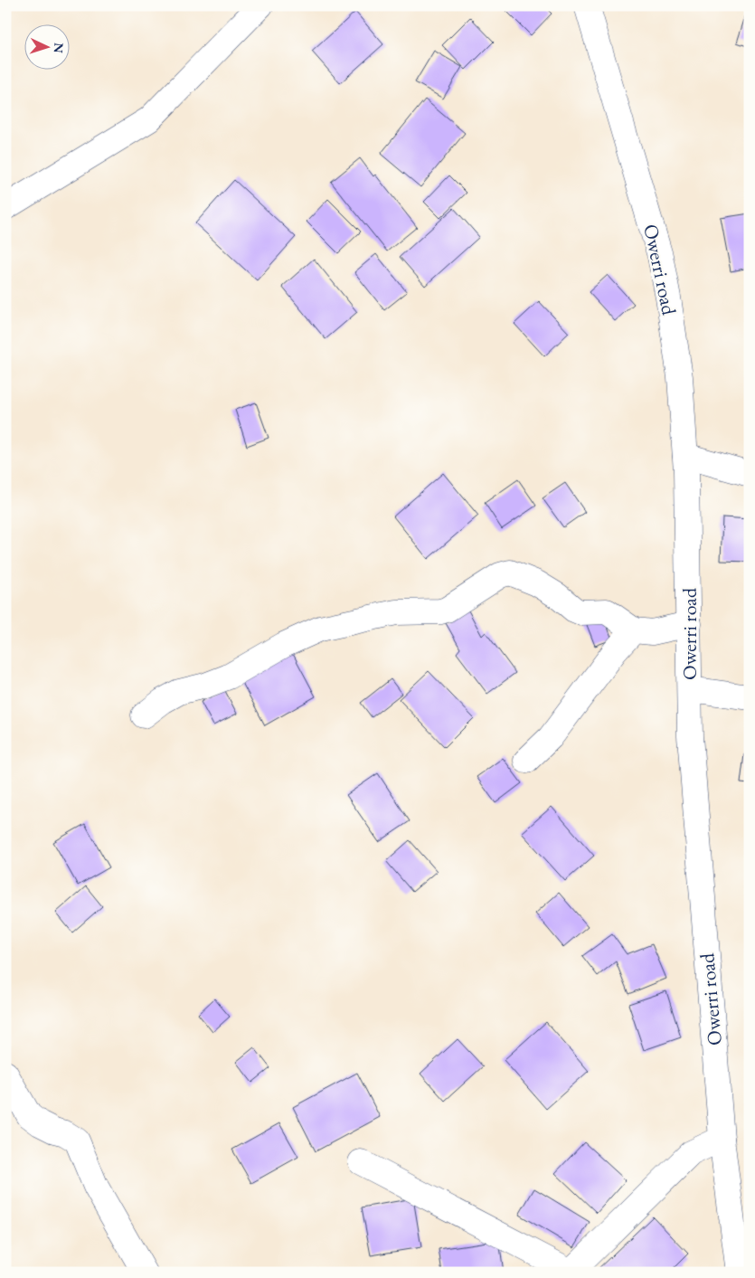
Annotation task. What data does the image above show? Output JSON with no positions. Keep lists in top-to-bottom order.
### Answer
{
  "streets": {
    "street": ["Owerri road"]
  },
  "north": "right"
}
